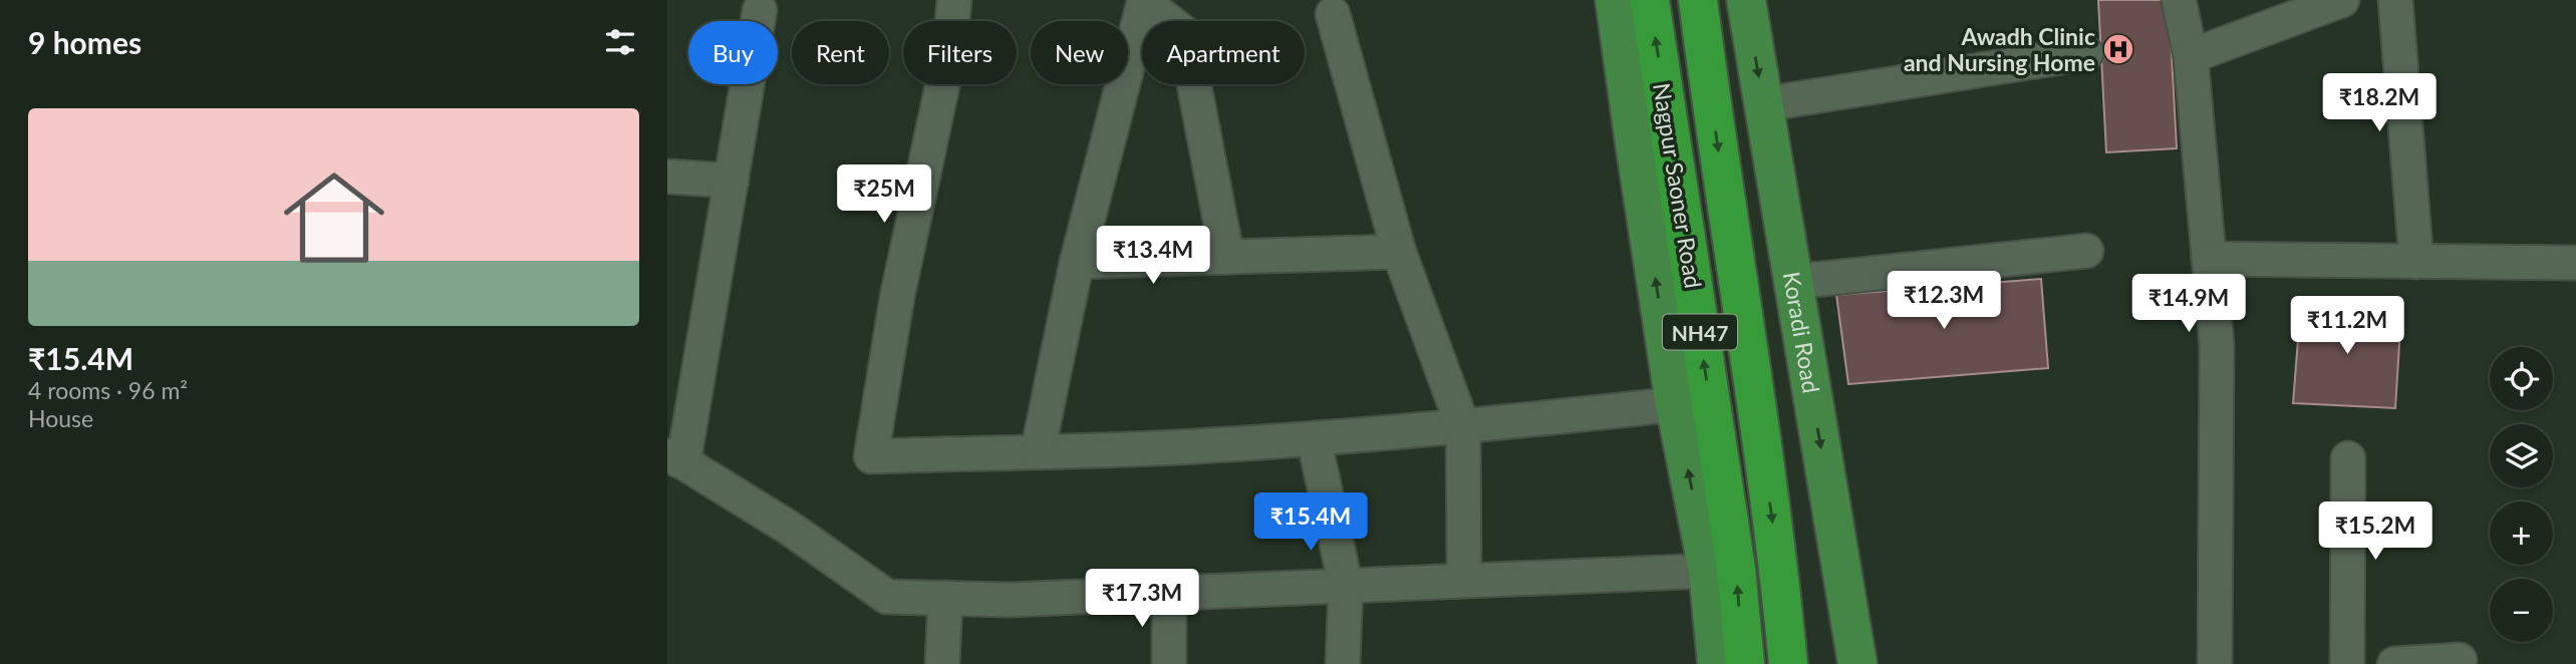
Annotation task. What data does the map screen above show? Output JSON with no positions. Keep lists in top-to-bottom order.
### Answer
{
  "streets": {
    "highway": ["Nagpur Saoner Road", "NH47"],
    "main road": ["Koradi Road"]
  },
  "places": {
    "hospital": ["Awadh Clinic and Nursing Home"]
  },
  "page": {
    "heading": "9 homes",
    "chip": [
      "Buy",
      "Rent",
      "Filters",
      "New",
      "Apartment"
    ],
    "price": [
      "₹18.2M",
      "₹25M",
      "₹13.4M",
      "₹12.3M",
      "₹14.9M",
      "₹11.2M",
      "₹15.4M",
      "₹15.2M",
      "₹17.3M"
    ],
    "list": [
      {
        "name": "₹15.4M",
        "note": "4 rooms · 96 m² · House"
      }
    ],
    "map_buttons": ["+", "−"]
  }
}
